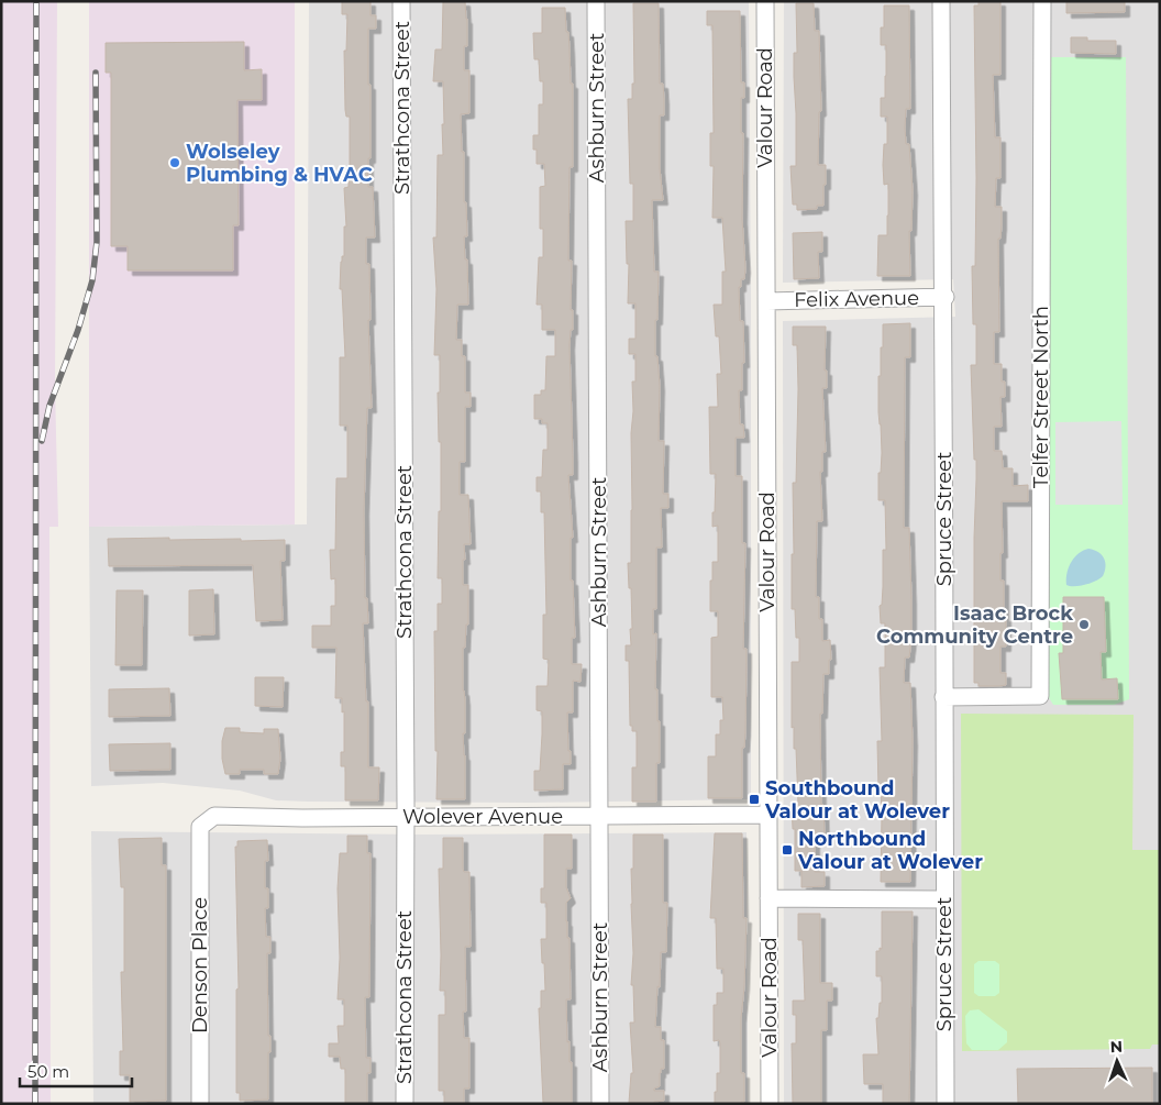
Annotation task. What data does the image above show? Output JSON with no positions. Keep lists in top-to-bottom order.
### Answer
{
  "streets": {
    "street": [
      "Strathcona Street",
      "Ashburn Street",
      "Valour Road",
      "Felix Avenue",
      "Telfer Street North",
      "Spruce Street",
      "Wolever Avenue",
      "Denson Place"
    ]
  },
  "crossings": [
    ["Strathcona Street", "Wolever Avenue"],
    ["Ashburn Street", "Wolever Avenue"],
    ["Valour Road", "Felix Avenue"],
    ["Valour Road", "Wolever Avenue"],
    ["Felix Avenue", "Spruce Street"],
    ["Telfer Street North", "Spruce Street"],
    ["Wolever Avenue", "Denson Place"]
  ],
  "places": {
    "other": ["Wolseley Plumbing & HVAC", "Isaac Brock Community Centre"],
    "transit": ["Southbound Valour at Wolever", "Northbound Valour at Wolever"]
  },
  "scale_bar": "50 m",
  "north": "top"
}
